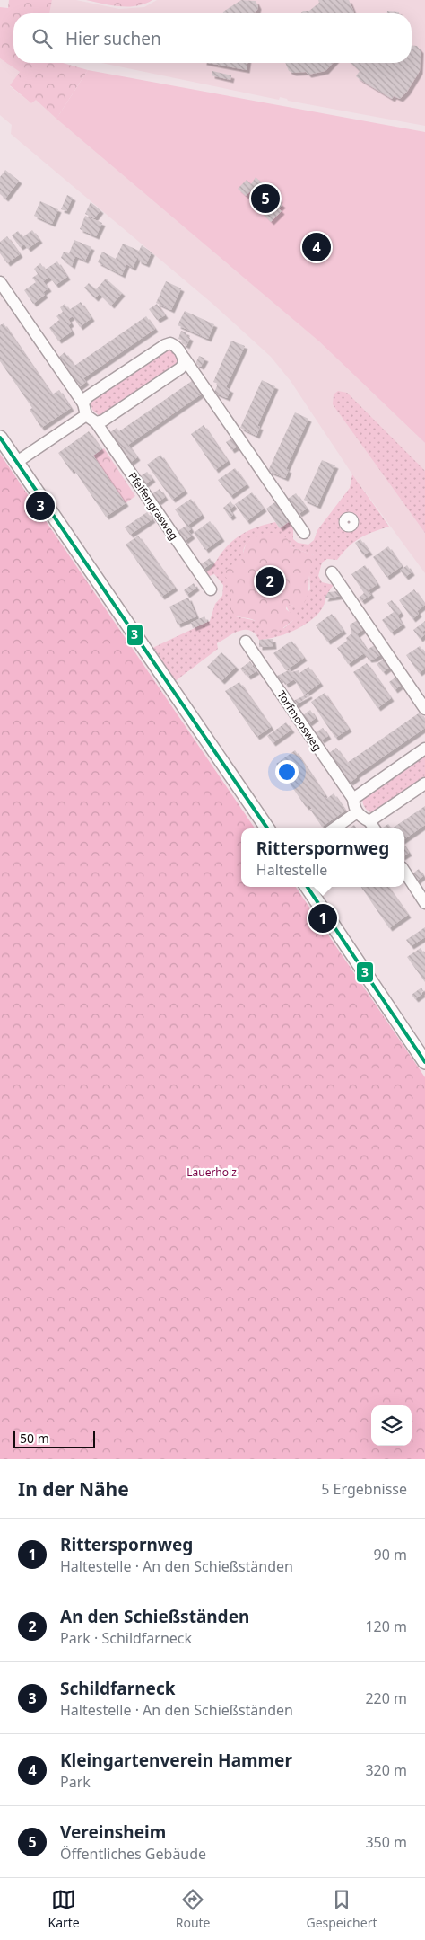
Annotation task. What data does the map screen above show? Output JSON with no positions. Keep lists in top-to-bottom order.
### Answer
{
  "streets": {
    "street": ["Pfeifengrasweg", "Torfmoosweg"]
  },
  "parks": ["Lauerholz"],
  "lines": ["transit line 3"],
  "scale_bar": "50 m",
  "page": {
    "search": "Hier suchen",
    "pins": [
      "5",
      "4",
      "3",
      "2",
      "1"
    ],
    "popup": ["Ritterspornweg", "Haltestelle"],
    "scale": "50 m",
    "heading": ["In der Nähe", "5 Ergebnisse"],
    "list": [
      {
        "mark": "1",
        "name": "Ritterspornweg",
        "note": "Haltestelle · An den Schießständen",
        "value": "90 m"
      },
      {
        "mark": "2",
        "name": "An den Schießständen",
        "note": "Park · Schildfarneck",
        "value": "120 m"
      },
      {
        "mark": "3",
        "name": "Schildfarneck",
        "note": "Haltestelle · An den Schießständen",
        "value": "220 m"
      },
      {
        "mark": "4",
        "name": "Kleingartenverein Hammer",
        "note": "Park",
        "value": "320 m"
      },
      {
        "mark": "5",
        "name": "Vereinsheim",
        "note": "Öffentliches Gebäude",
        "value": "350 m"
      }
    ],
    "nav": ["Karte", "Route", "Gespeichert"]
  }
}
